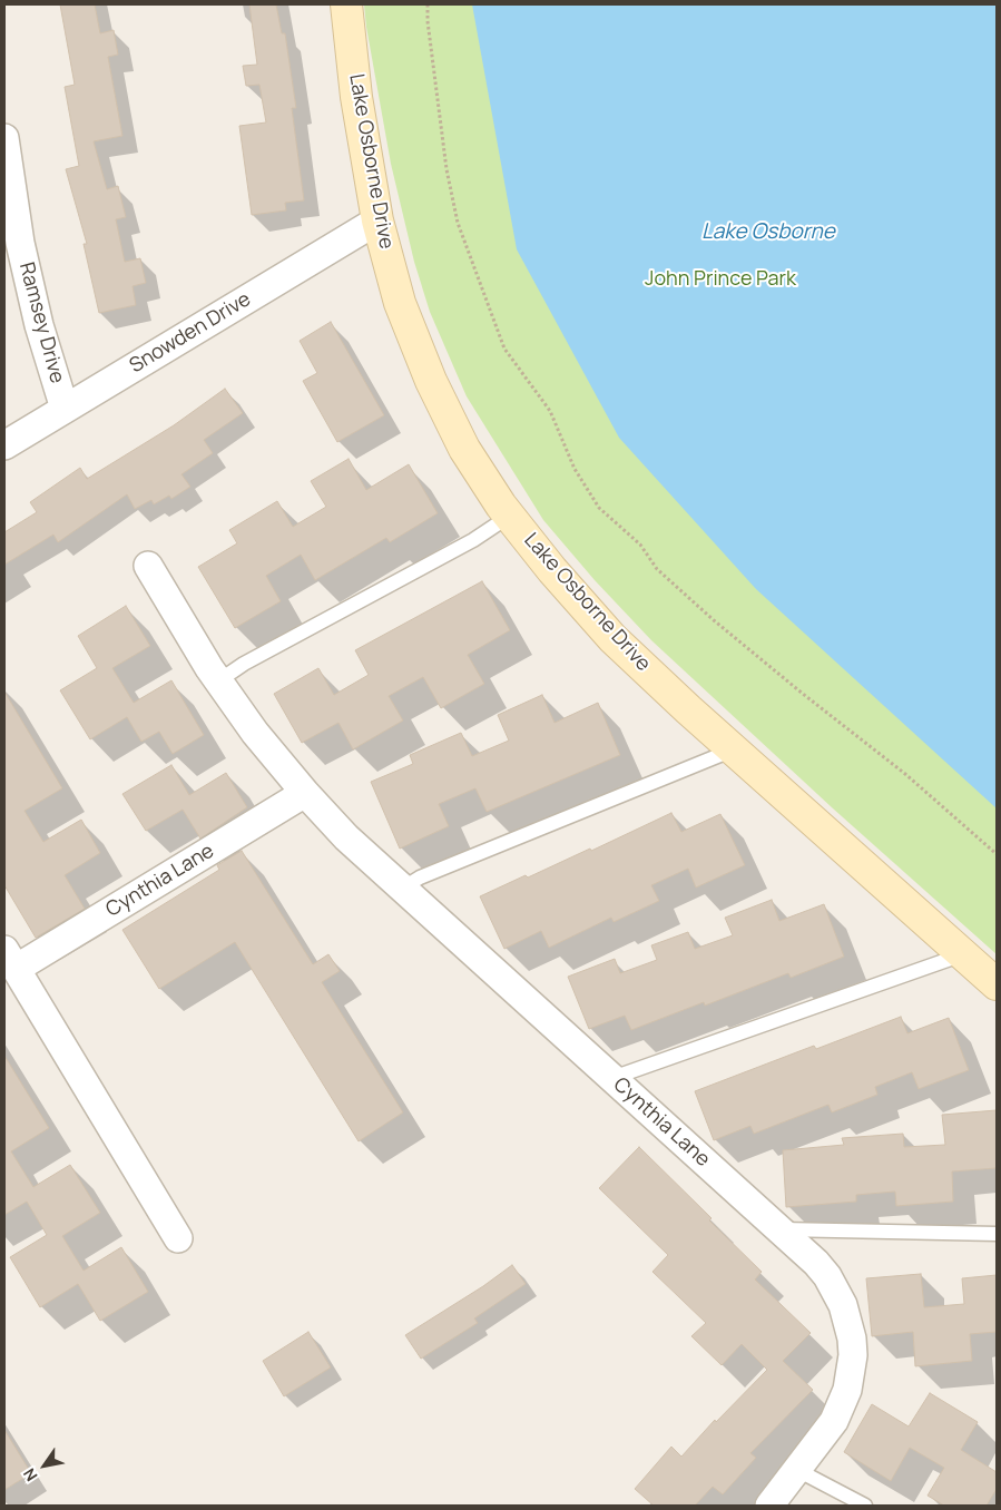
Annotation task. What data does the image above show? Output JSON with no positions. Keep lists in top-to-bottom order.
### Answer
{
  "streets": {
    "street": [
      "Lake Osborne Drive",
      "Ramsey Drive",
      "Snowden Drive",
      "Cynthia Lane"
    ]
  },
  "crossings": [
    ["Lake Osborne Drive", "Snowden Drive"],
    ["Ramsey Drive", "Snowden Drive"]
  ],
  "water": ["Lake Osborne"],
  "parks": ["John Prince Park"],
  "north": "bottom left"
}
